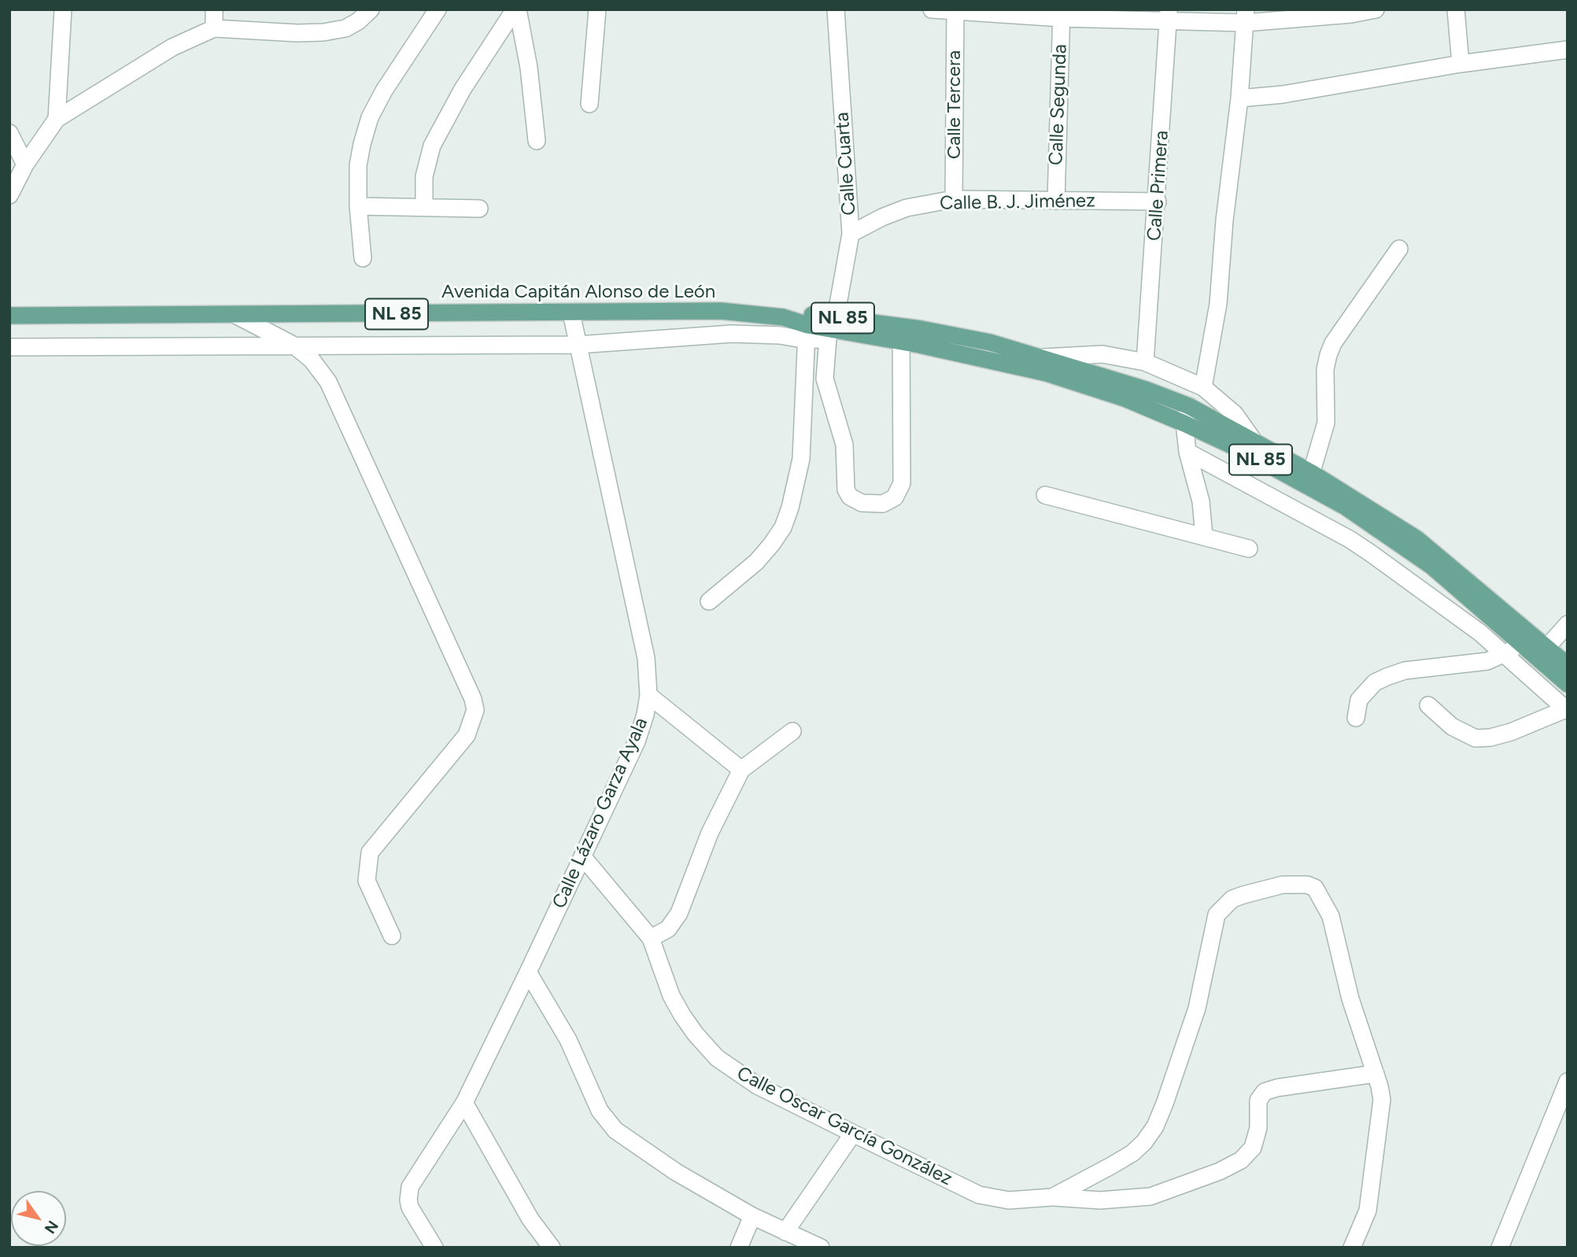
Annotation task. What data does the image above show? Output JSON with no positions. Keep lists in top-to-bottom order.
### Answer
{
  "streets": {
    "main road": ["Avenida Capitán Alonso de León", "NL 85"],
    "street": [
      "Calle Tercera",
      "Calle Segunda",
      "Calle Cuarta",
      "Calle Primera",
      "Calle B. J. Jiménez",
      "Calle Lázaro Garza Ayala",
      "Calle Oscar García González"
    ]
  },
  "crossings": [
    ["Calle Tercera", "Calle B. J. Jiménez"],
    ["Calle Segunda", "Calle B. J. Jiménez"],
    ["Calle Cuarta", "Calle B. J. Jiménez"],
    ["Calle Cuarta", "Avenida Capitán Alonso de León"],
    ["Calle Primera", "Calle B. J. Jiménez"],
    ["Avenida Capitán Alonso de León", "Calle Lázaro Garza Ayala"],
    ["Calle Lázaro Garza Ayala", "Calle Oscar García González"]
  ],
  "north": "bottom right"
}
